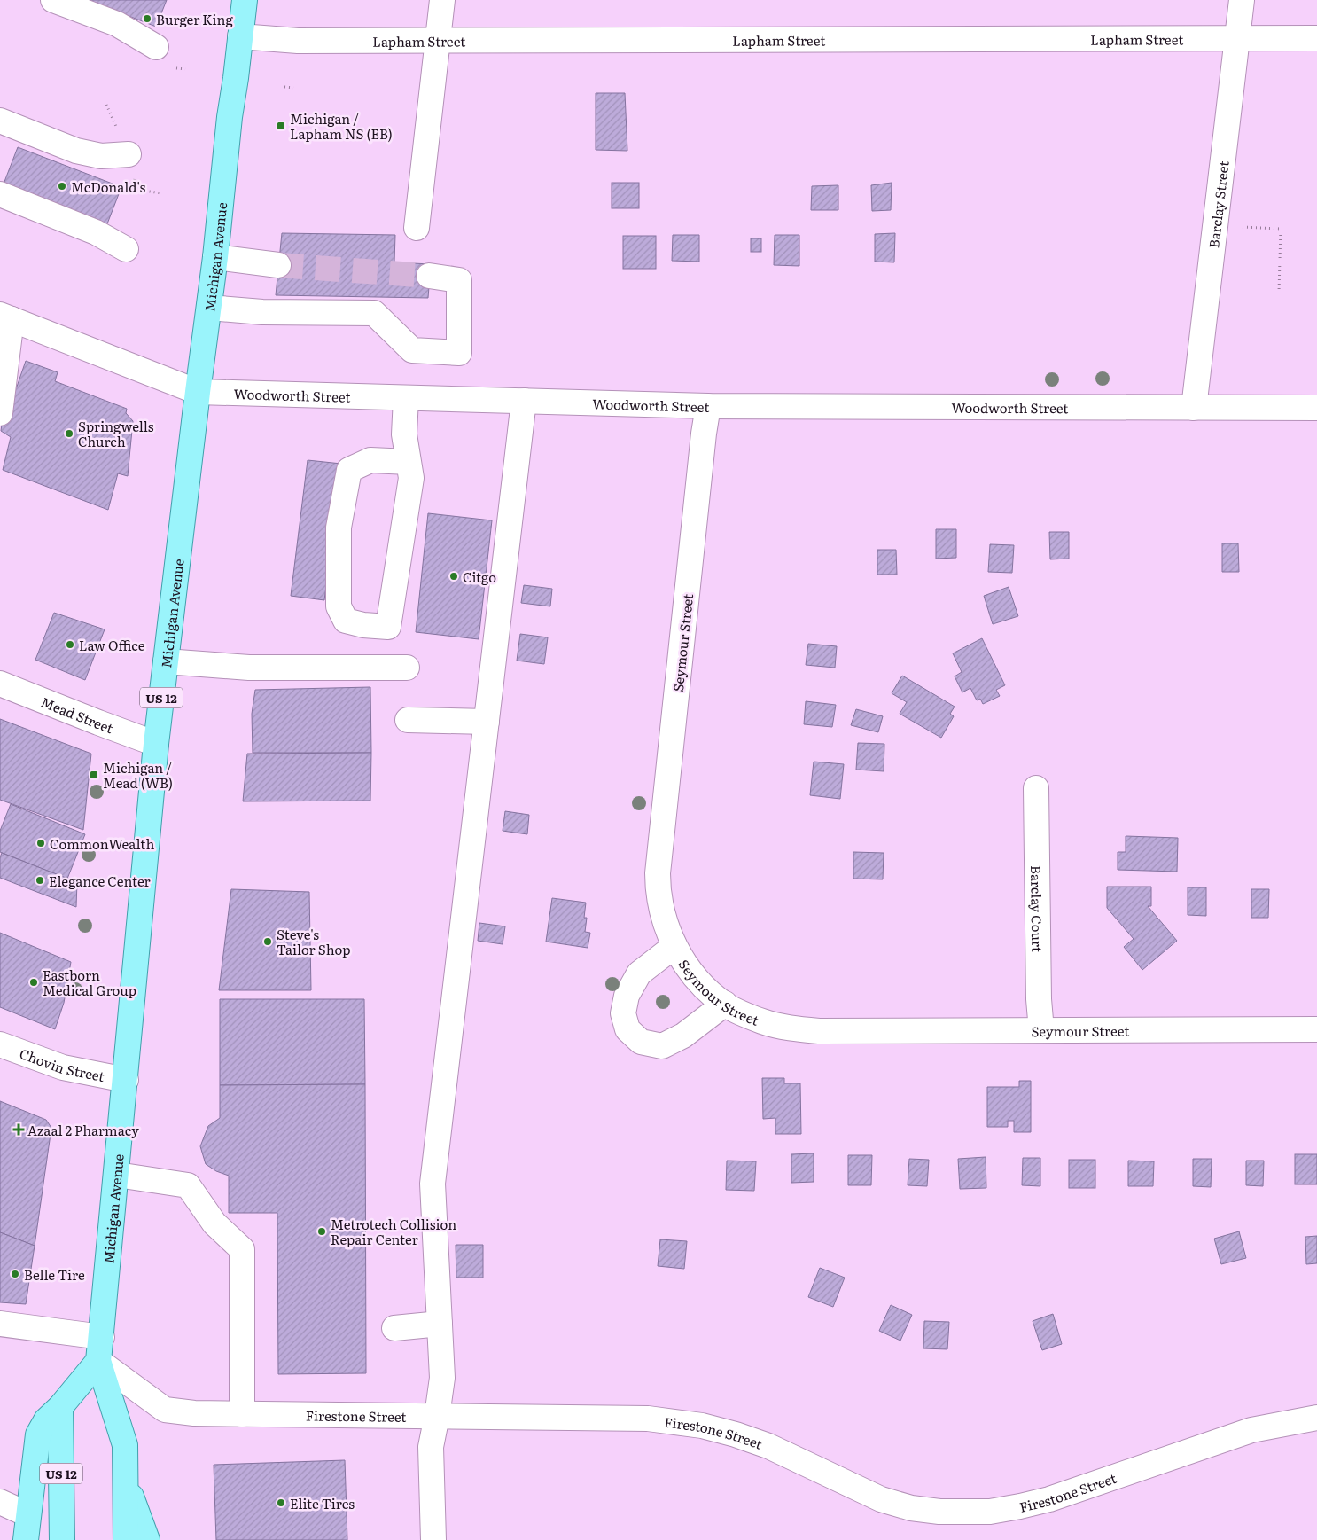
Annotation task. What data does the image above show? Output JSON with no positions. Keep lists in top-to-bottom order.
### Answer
{
  "streets": {
    "main road": ["Michigan Avenue", "US 12"],
    "street": [
      "Lapham Street",
      "Barclay Street",
      "Woodworth Street",
      "Seymour Street",
      "Mead Street",
      "Barclay Court",
      "Chovin Street",
      "Firestone Street"
    ]
  },
  "crossings": [
    ["Lapham Street", "Barclay Street"],
    ["Lapham Street", "Michigan Avenue"],
    ["Barclay Street", "Woodworth Street"],
    ["Michigan Avenue", "Woodworth Street"],
    ["Michigan Avenue", "Mead Street"],
    ["Michigan Avenue", "Chovin Street"],
    ["Michigan Avenue", "Firestone Street"],
    ["Woodworth Street", "Seymour Street"],
    ["Seymour Street", "Barclay Court"]
  ],
  "places": {
    "other": [
      "Burger King",
      "McDonald's",
      "Springwells Church",
      "Citgo",
      "Law Office",
      "CommonWealth",
      "Elegance Center",
      "Steve's Tailor Shop",
      "Eastborn Medical Group",
      "Metrotech Collision Repair Center",
      "Belle Tire",
      "Elite Tires"
    ],
    "transit": ["Michigan / Lapham NS (EB)", "Michigan / Mead (WB)"],
    "health": ["Azaal 2 Pharmacy"]
  }
}
